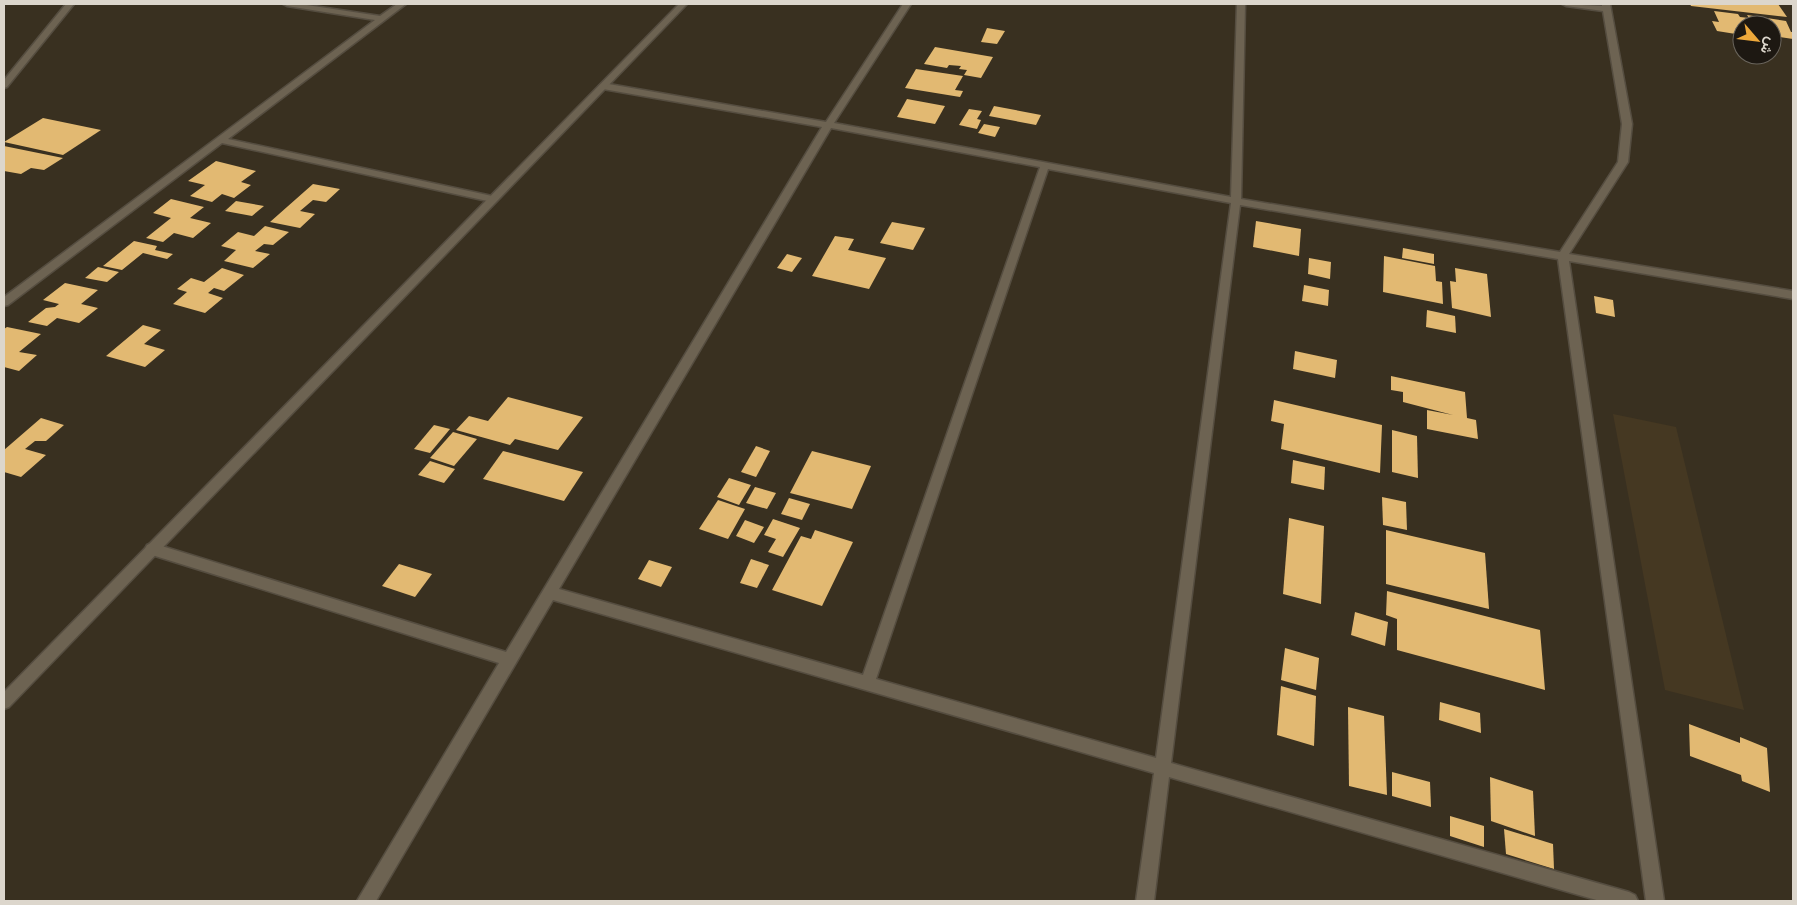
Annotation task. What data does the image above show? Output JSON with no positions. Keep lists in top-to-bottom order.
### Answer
{
  "north": "bottom right"
}
